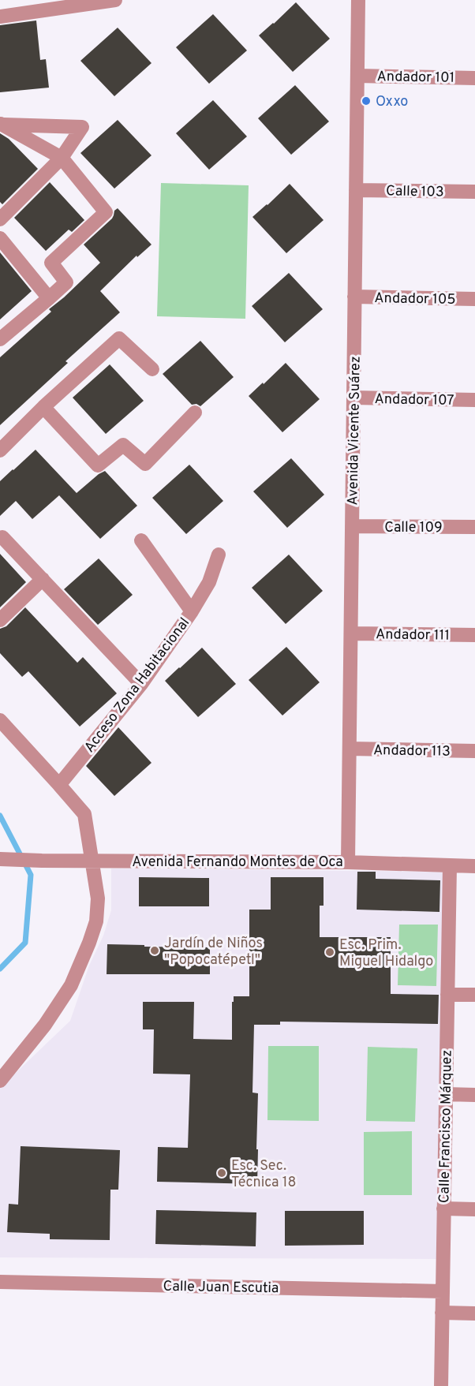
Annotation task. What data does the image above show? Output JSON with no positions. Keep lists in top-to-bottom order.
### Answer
{
  "streets": {
    "street": [
      "Andador 101",
      "Calle 103",
      "Andador 105",
      "Andador 107",
      "Avenida Vicente Suárez",
      "Calle 109",
      "Andador 111",
      "Acceso Zona Habitacional",
      "Andador 113",
      "Avenida Fernando Montes de Oca",
      "Calle Francisco Márquez",
      "Calle Juan Escutia"
    ]
  },
  "crossings": [
    ["Andador 101", "Avenida Vicente Suárez"],
    ["Calle 103", "Avenida Vicente Suárez"],
    ["Andador 105", "Avenida Vicente Suárez"],
    ["Andador 107", "Avenida Vicente Suárez"],
    ["Avenida Vicente Suárez", "Calle 109"],
    ["Avenida Vicente Suárez", "Andador 111"],
    ["Avenida Vicente Suárez", "Andador 113"],
    ["Avenida Vicente Suárez", "Avenida Fernando Montes de Oca"],
    ["Avenida Fernando Montes de Oca", "Calle Francisco Márquez"],
    ["Calle Francisco Márquez", "Calle Juan Escutia"]
  ],
  "places": [
    "Oxxo",
    "Jardín de Niños \"Popocatépetl\"",
    "Esc. Prim. Miguel Hidalgo",
    "Esc. Sec. Técnica 18"
  ]
}
